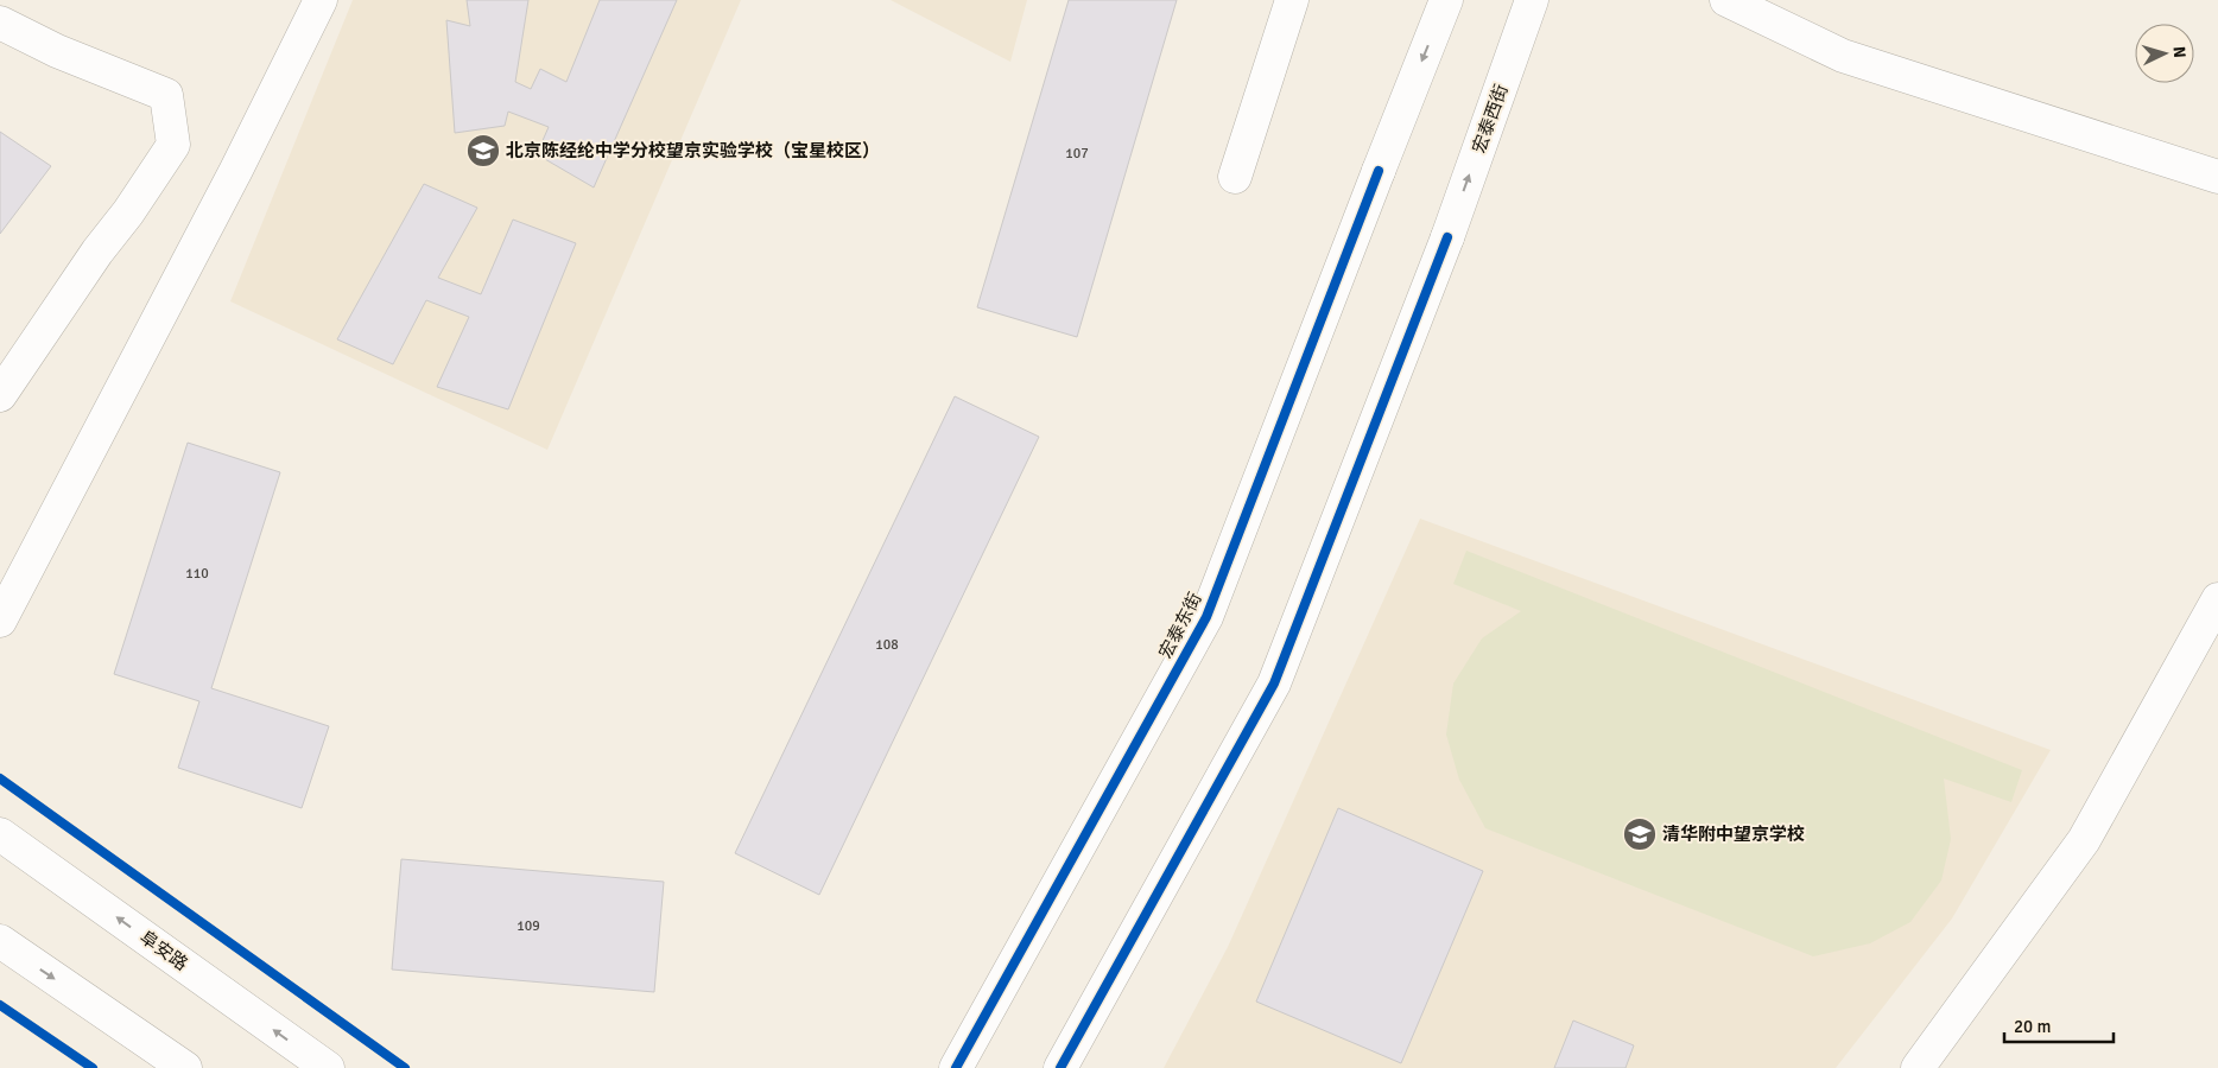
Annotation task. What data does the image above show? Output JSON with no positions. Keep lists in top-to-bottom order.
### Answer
{
  "streets": {
    "street": ["宏泰西街", "宏泰东街", "阜安路"]
  },
  "one_way": ["宏泰西街", "宏泰东街"],
  "places": {
    "school or university": ["北京陈经纶中学分校望京实验学校（宝星校区）", "清华附中望京学校"]
  },
  "house_numbers": [
    "107",
    "110",
    "108",
    "109"
  ],
  "scale_bar": "20 m",
  "north": "right"
}
